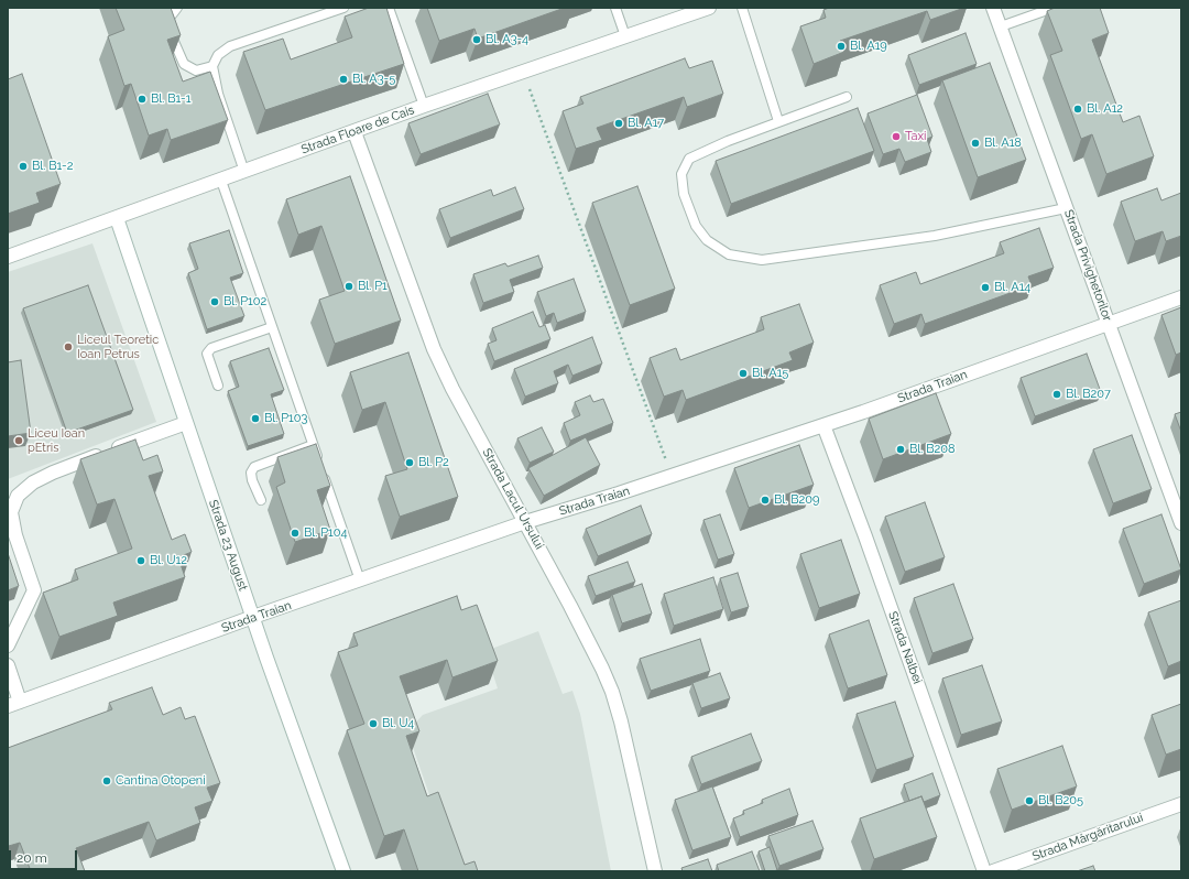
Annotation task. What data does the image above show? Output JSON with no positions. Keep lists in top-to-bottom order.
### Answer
{
  "streets": {
    "street": [
      "Strada Floare de Cais",
      "Strada Privighetorilor",
      "Strada Traian",
      "Strada Lacul Ursului",
      "Strada 23 August",
      "Strada Nalbei",
      "Strada Mărgăritarului"
    ]
  },
  "crossings": [
    ["Strada Floare de Cais", "Strada Lacul Ursului"],
    ["Strada Floare de Cais", "Strada 23 August"],
    ["Strada Privighetorilor", "Strada Traian"],
    ["Strada Traian", "Strada Lacul Ursului"],
    ["Strada Traian", "Strada 23 August"],
    ["Strada Traian", "Strada Nalbei"]
  ],
  "places": [
    "Bl. A3-4",
    "Bl. A19",
    "Bl. A3-5",
    "Bl. B1-1",
    "Bl. A12",
    "Bl. A17",
    "Taxi",
    "Bl. A18",
    "Bl. B1-2",
    "Bl. P1",
    "Bl. A14",
    "Bl. P102",
    "Liceul Teoretic Ioan Petrus",
    "Bl. A15",
    "Bl. B207",
    "Bl. P103",
    "Liceu Ioan pEtris",
    "Bl. B208",
    "Bl. P2",
    "Bl. B209",
    "Bl. P104",
    "Bl. U12",
    "Bl. U4",
    "Cantina Otopeni",
    "Bl. B205"
  ],
  "scale_bar": "20 m"
}
